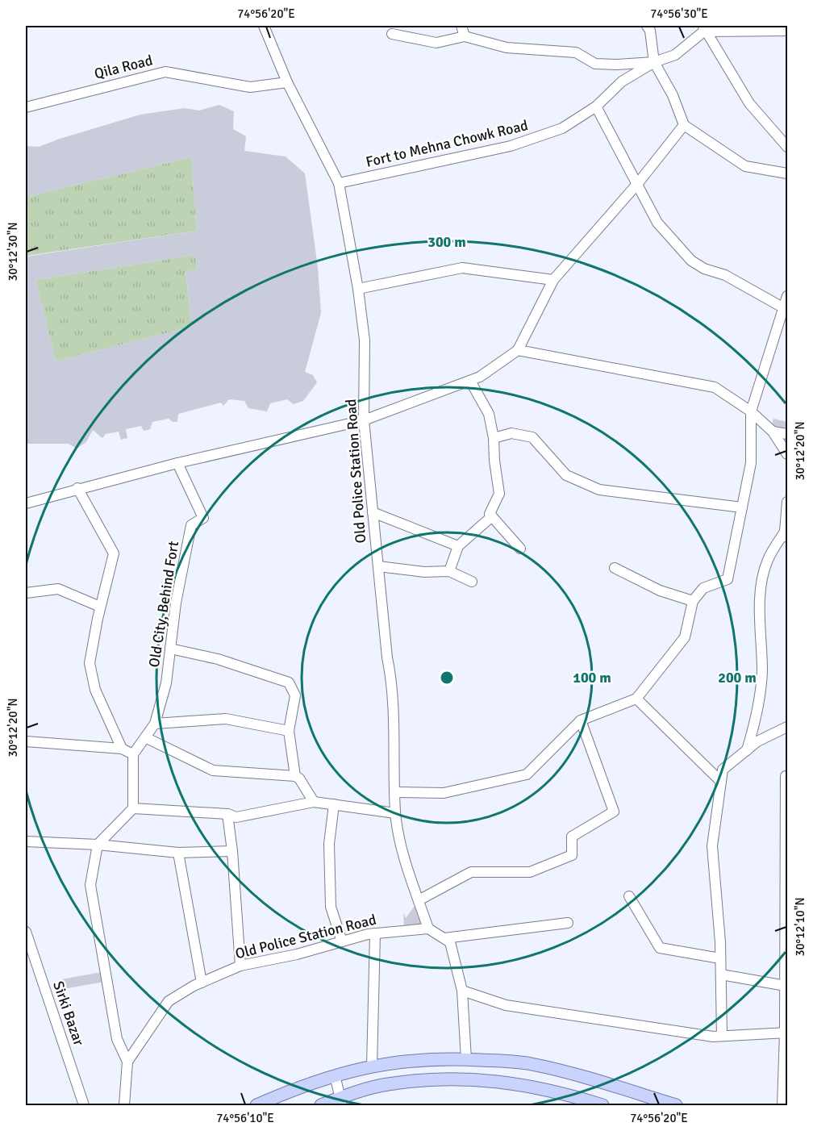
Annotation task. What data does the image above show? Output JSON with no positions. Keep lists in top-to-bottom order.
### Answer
{
  "streets": {
    "street": [
      "Qila Road",
      "Fort to Mehna Chowk Road",
      "Old Police Station Road",
      "Old City, Behind Fort",
      "Sirki Bazar"
    ]
  },
  "crossings": [
    ["Qila Road", "Old Police Station Road"],
    ["Fort to Mehna Chowk Road", "Old Police Station Road"]
  ],
  "coordinates": [
    "74°56'20\"E",
    "74°56'30\"E",
    "30°12'30\"N",
    "30°12'20\"N",
    "30°12'10\"N",
    "74°56'10\"E"
  ],
  "rings": ["300 m", "100 m", "200 m"]
}
